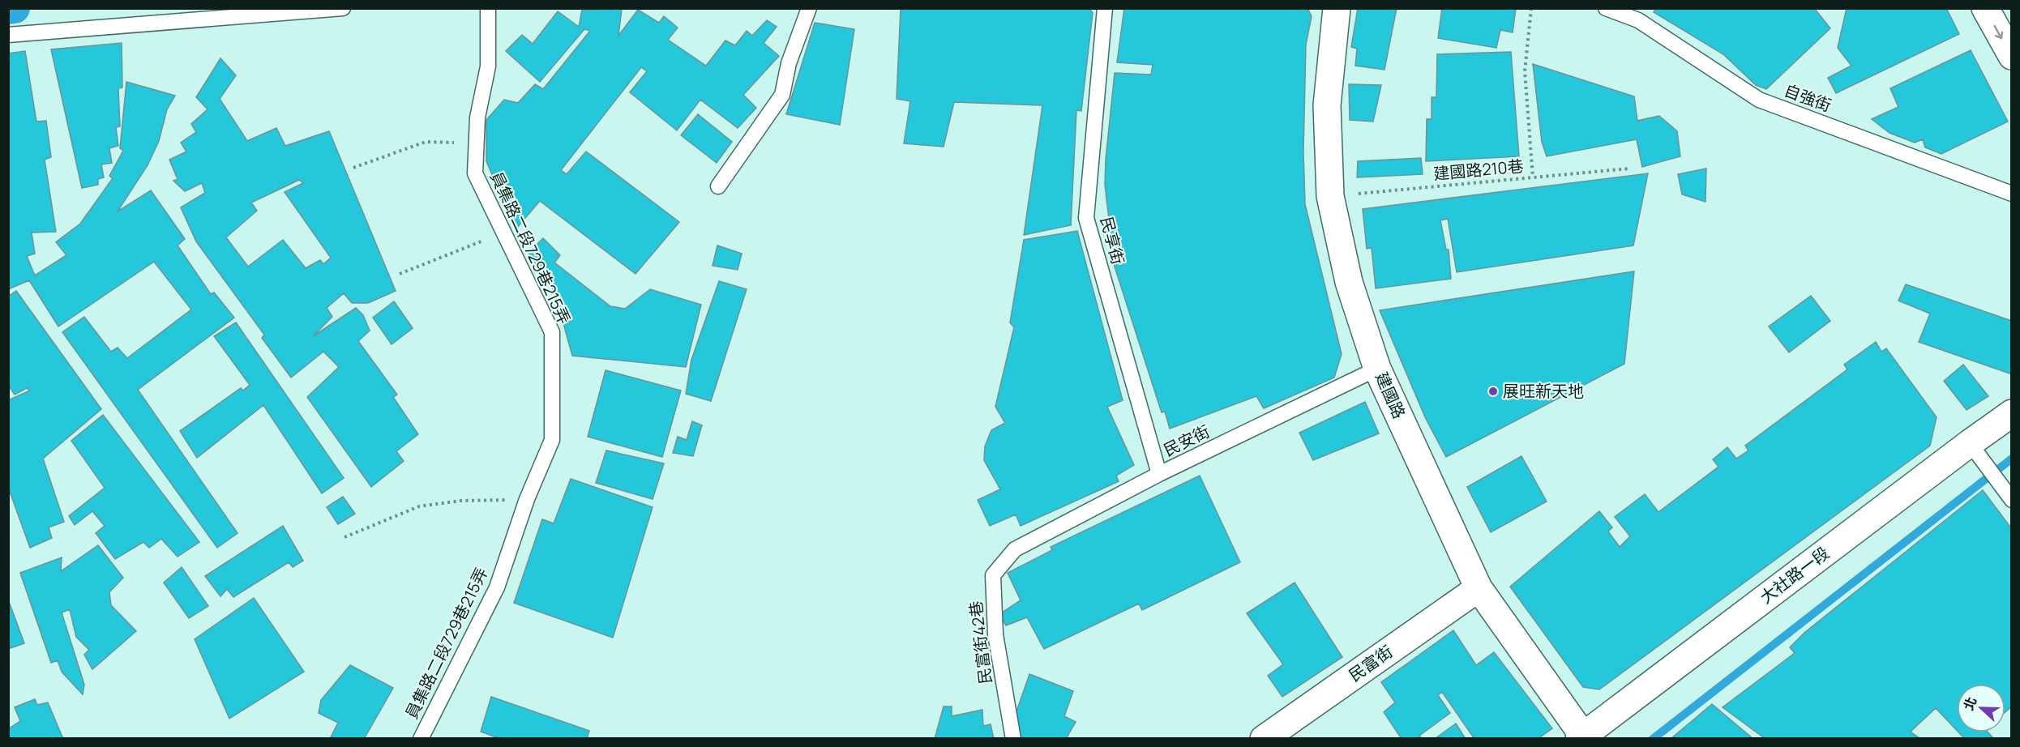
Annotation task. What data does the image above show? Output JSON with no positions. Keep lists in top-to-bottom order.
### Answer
{
  "streets": {
    "street": ["建國路", "大社路一段", "民富街"],
    "lane": [
      "自強街",
      "民享街",
      "員集路二段729巷215弄",
      "民安街",
      "民富街42巷"
    ],
    "path": ["建國路210巷"]
  },
  "crossings": [
    ["建國路210巷", "建國路"],
    ["民享街", "民安街"],
    ["建國路", "民安街"],
    ["建國路", "大社路一段"],
    ["建國路", "民富街"],
    ["民安街", "民富街42巷"]
  ],
  "places": ["展旺新天地"],
  "north": "left"
}
